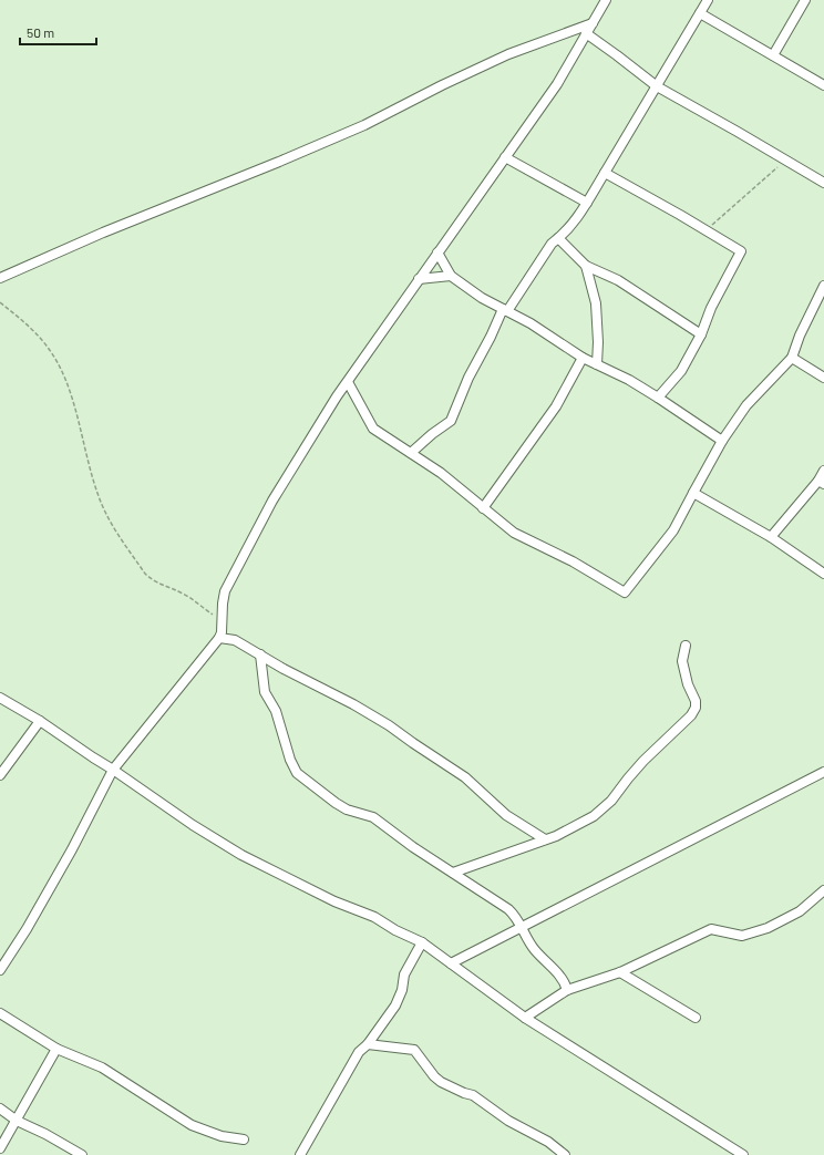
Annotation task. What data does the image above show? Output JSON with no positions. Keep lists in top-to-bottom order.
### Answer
{
  "scale_bar": "50 m"
}
